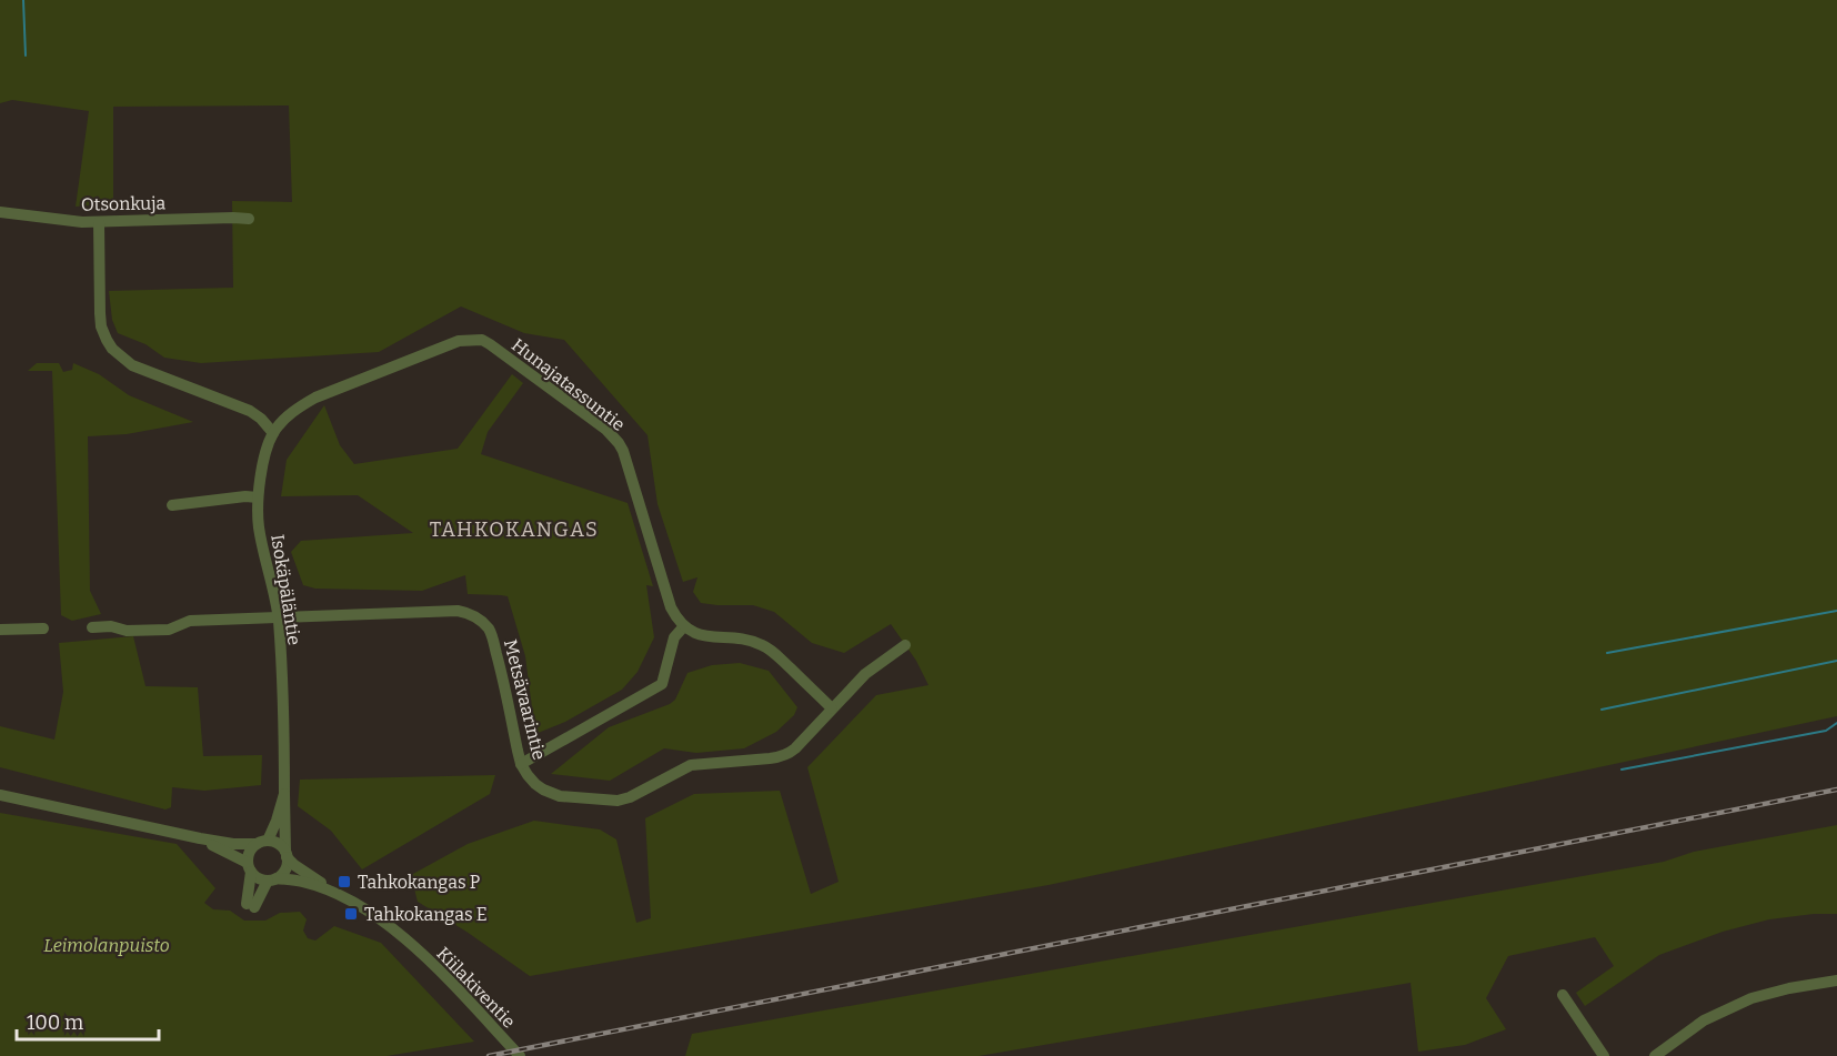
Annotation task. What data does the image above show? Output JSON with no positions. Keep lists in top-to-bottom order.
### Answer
{
  "streets": {
    "street": [
      "Otsonkuja",
      "Hunajatassuntie",
      "Isokäpäläntie",
      "Metsävaarintie",
      "Kiilakiventie"
    ]
  },
  "crossings": [
    ["Hunajatassuntie", "Isokäpäläntie"],
    ["Isokäpäläntie", "Metsävaarintie"],
    ["Isokäpäläntie", "Kiilakiventie"]
  ],
  "districts": ["TAHKOKANGAS"],
  "parks": ["Leimolanpuisto"],
  "places": {
    "transit": ["Tahkokangas P", "Tahkokangas E"]
  },
  "scale_bar": "100 m"
}
